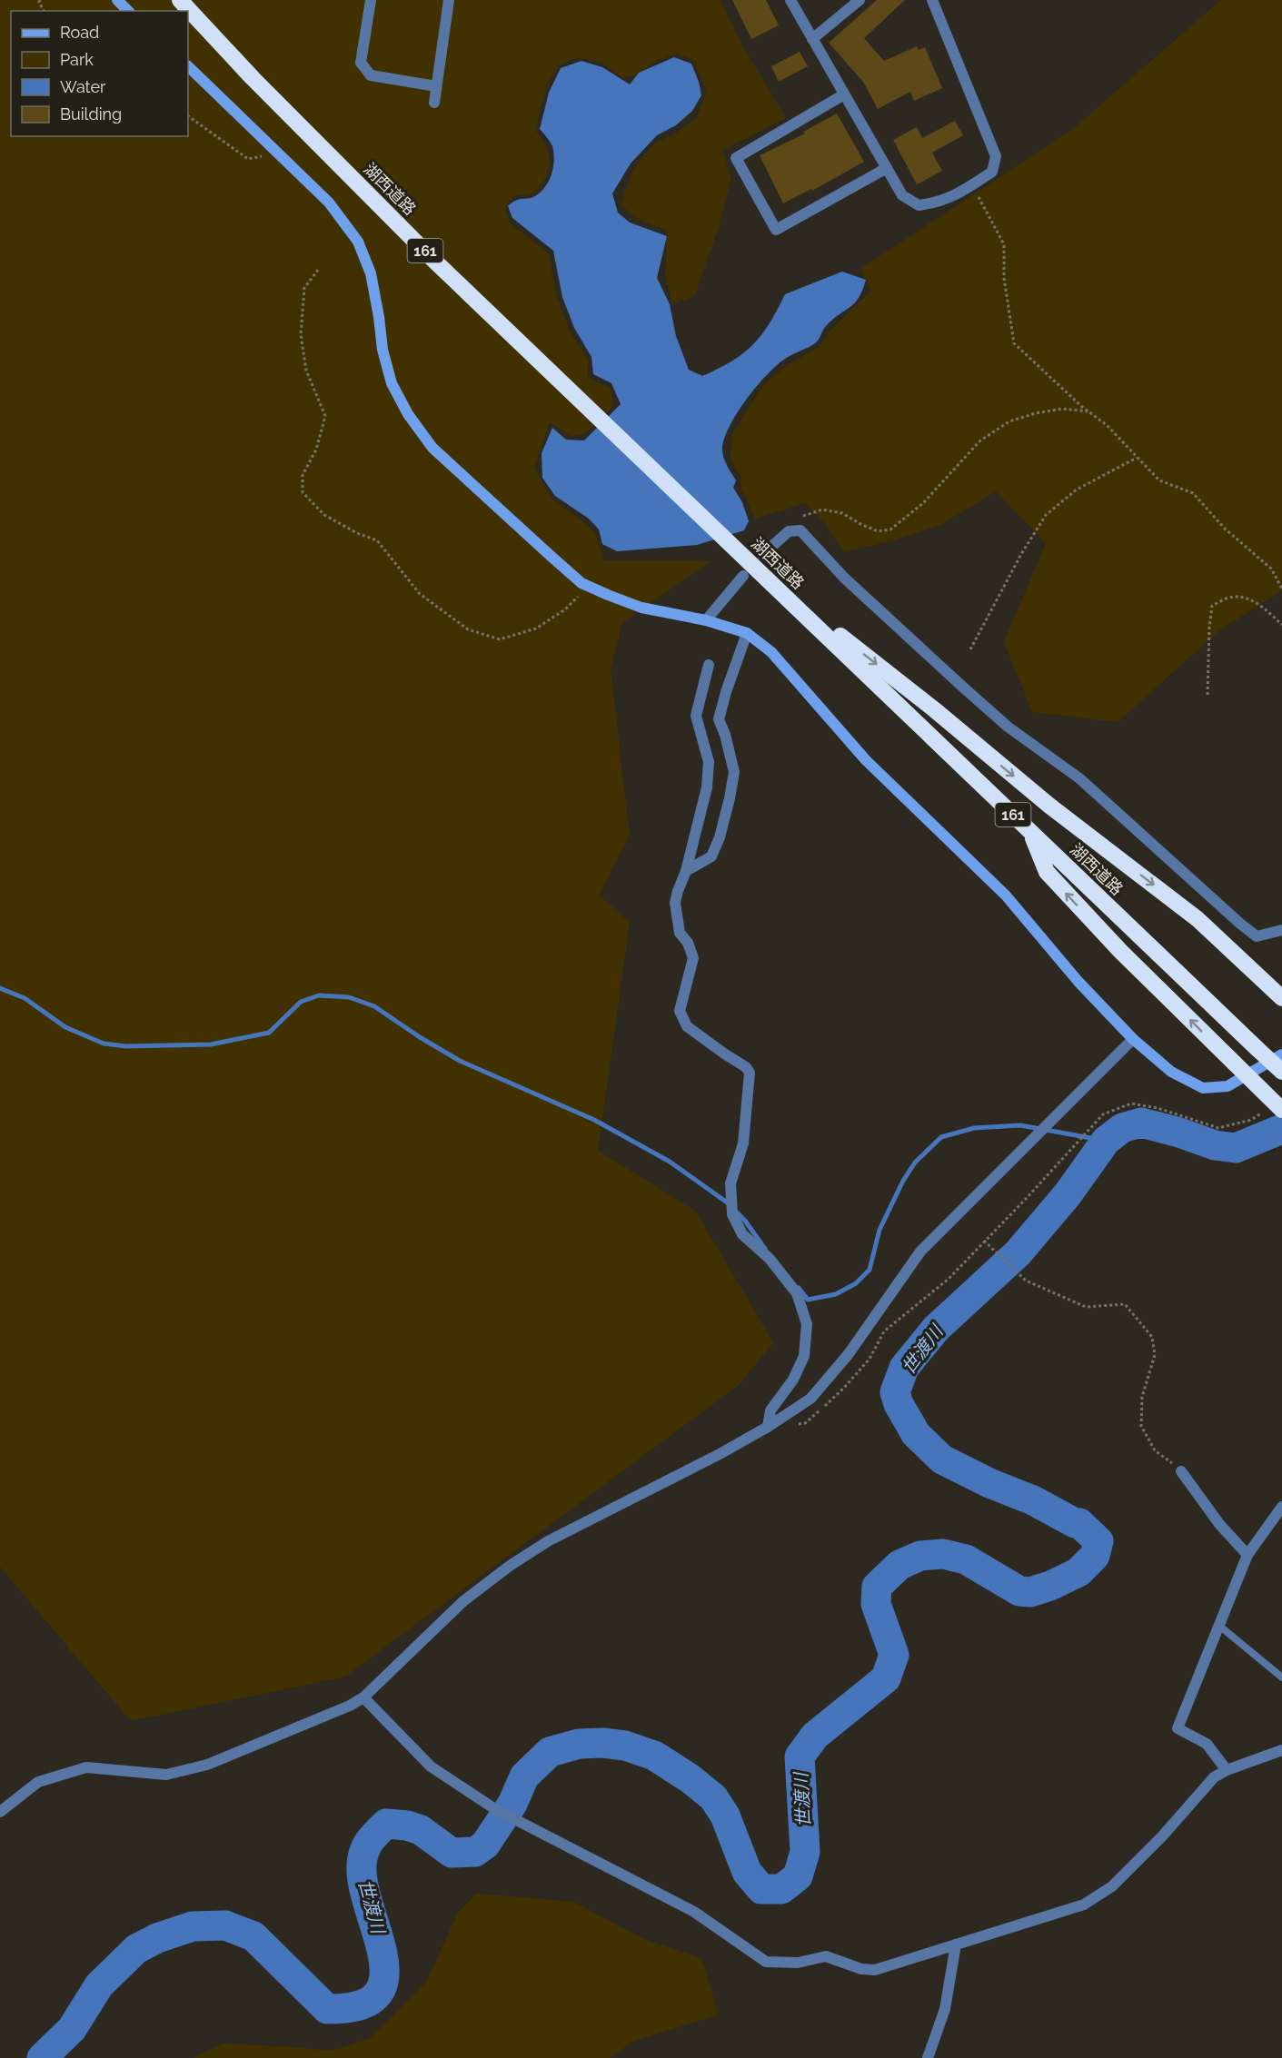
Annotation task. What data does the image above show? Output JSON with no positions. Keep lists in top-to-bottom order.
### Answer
{
  "streets": {
    "highway": ["湖西道路", "161"]
  },
  "water": ["世渡川"],
  "legend": [
    "Road",
    "Park",
    "Water",
    "Building"
  ]
}
